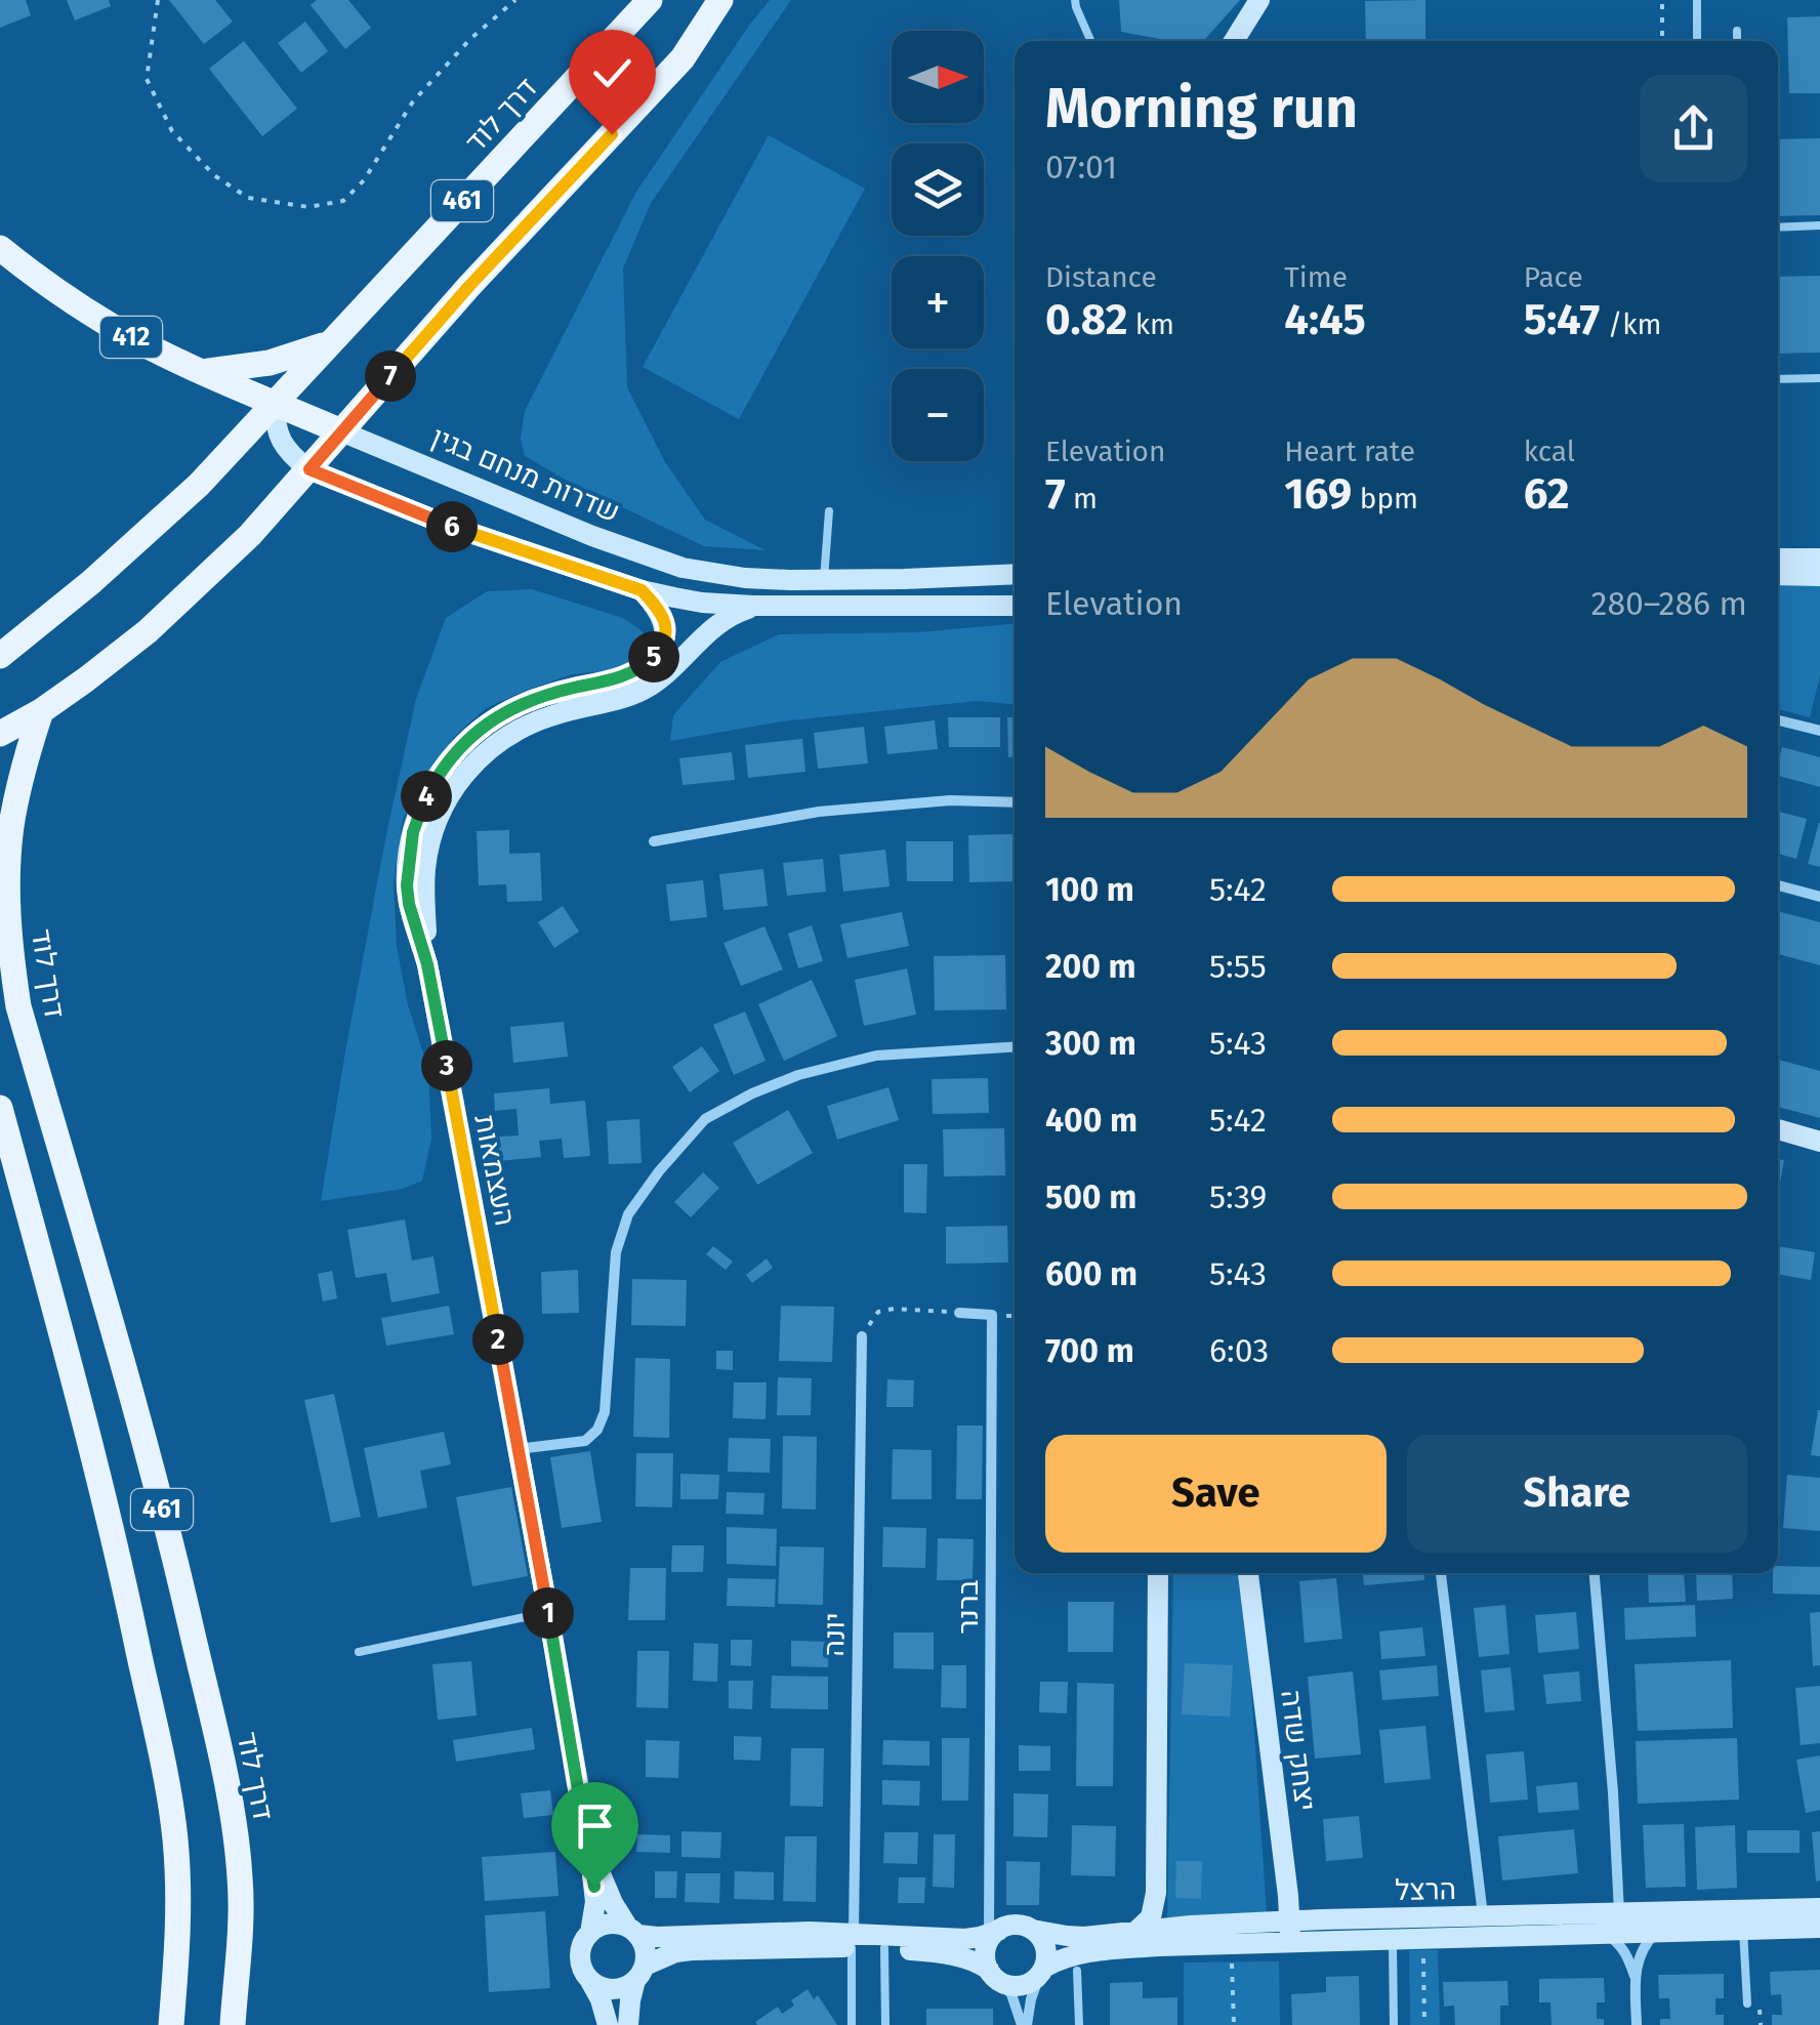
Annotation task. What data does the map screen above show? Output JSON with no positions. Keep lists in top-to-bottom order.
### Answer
{
  "streets": {
    "main road": [
      "דרך לוד",
      "461",
      "412",
      "שדרות מנחם בגין"
    ],
    "street": [
      "העצמאות",
      "ברנר",
      "יונה",
      "יצחק שדה",
      "הרצל"
    ]
  },
  "crossings": [
    ["דרך לוד", "461"],
    ["דרך לוד", "412"],
    ["דרך לוד", "שדרות מנחם בגין"],
    ["461", "שדרות מנחם בגין"],
    ["412", "שדרות מנחם בגין"],
    ["ברנר", "הרצל"],
    ["יצחק שדה", "הרצל"]
  ],
  "north": "right",
  "page": {
    "map_buttons": ["+", "−"],
    "heading": ["Morning run", "07:01"],
    "stats": [
      ["Distance", "0.82 km"],
      ["Time", "4:45"],
      ["Pace", "5:47 /km"],
      ["Elevation", "7 m"],
      ["Heart rate", "169 bpm"],
      ["kcal", "62"]
    ],
    "pins": [
      "7",
      "6",
      "5",
      "4",
      "3",
      "2",
      "1"
    ],
    "chart": ["Elevation", "280–286 m"],
    "list": [
      {
        "name": "100 m",
        "note": "5:42"
      },
      {
        "name": "200 m",
        "note": "5:55"
      },
      {
        "name": "300 m",
        "note": "5:43"
      },
      {
        "name": "400 m",
        "note": "5:42"
      },
      {
        "name": "500 m",
        "note": "5:39"
      },
      {
        "name": "600 m",
        "note": "5:43"
      },
      {
        "name": "700 m",
        "note": "6:03"
      }
    ],
    "buttons": ["Save", "Share"]
  }
}
